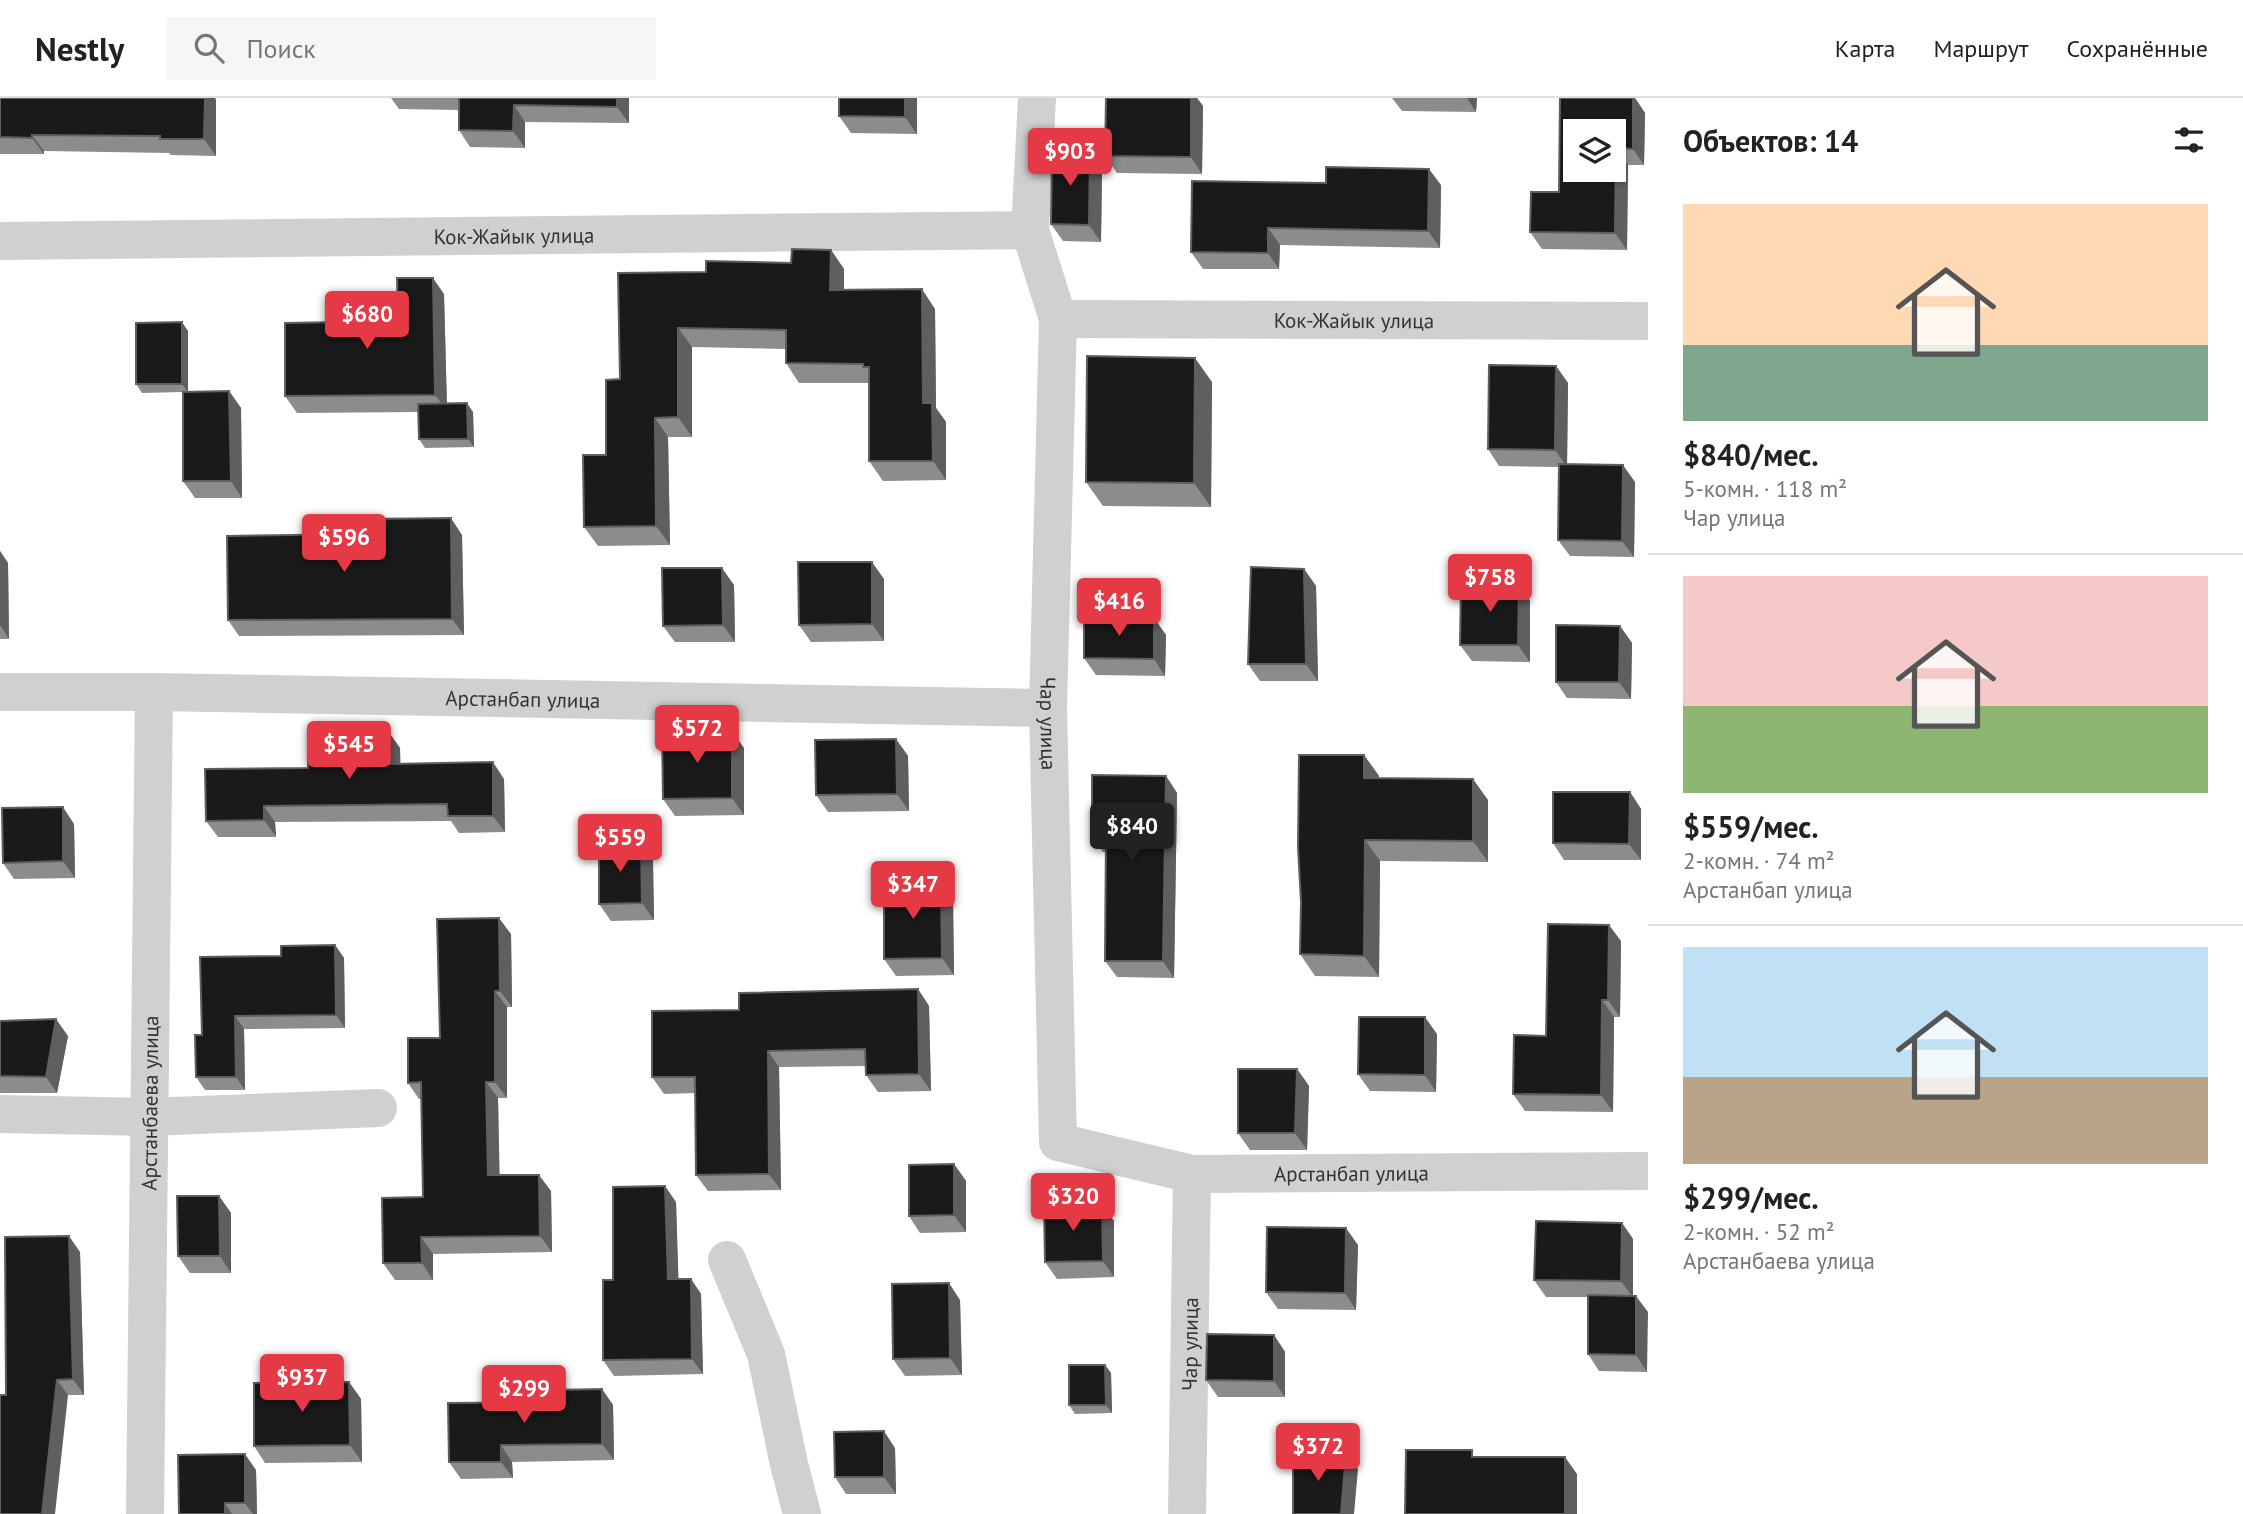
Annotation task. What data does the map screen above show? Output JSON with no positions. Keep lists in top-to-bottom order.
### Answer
{
  "streets": {
    "street": [
      "Кок-Жайык улица",
      "Арстанбап улица",
      "Чар улица",
      "Арстанбаева улица"
    ]
  },
  "crossings": [
    ["Кок-Жайык улица", "Чар улица"],
    ["Арстанбап улица", "Чар улица"],
    ["Арстанбап улица", "Арстанбаева улица"]
  ],
  "page": {
    "header": "Nestly",
    "search": "Поиск",
    "nav": ["Карта", "Маршрут", "Сохранённые"],
    "heading": "Объектов: 14",
    "price": [
      "$903",
      "$680",
      "$596",
      "$758",
      "$416",
      "$572",
      "$545",
      "$840",
      "$559",
      "$347",
      "$320",
      "$937",
      "$299",
      "$372"
    ],
    "list": [
      {
        "name": "$840/мес.",
        "note": "5-комн. · 118 m² · Чар улица"
      },
      {
        "name": "$559/мес.",
        "note": "2-комн. · 74 m² · Арстанбап улица"
      },
      {
        "name": "$299/мес.",
        "note": "2-комн. · 52 m² · Арстанбаева улица"
      }
    ]
  }
}
